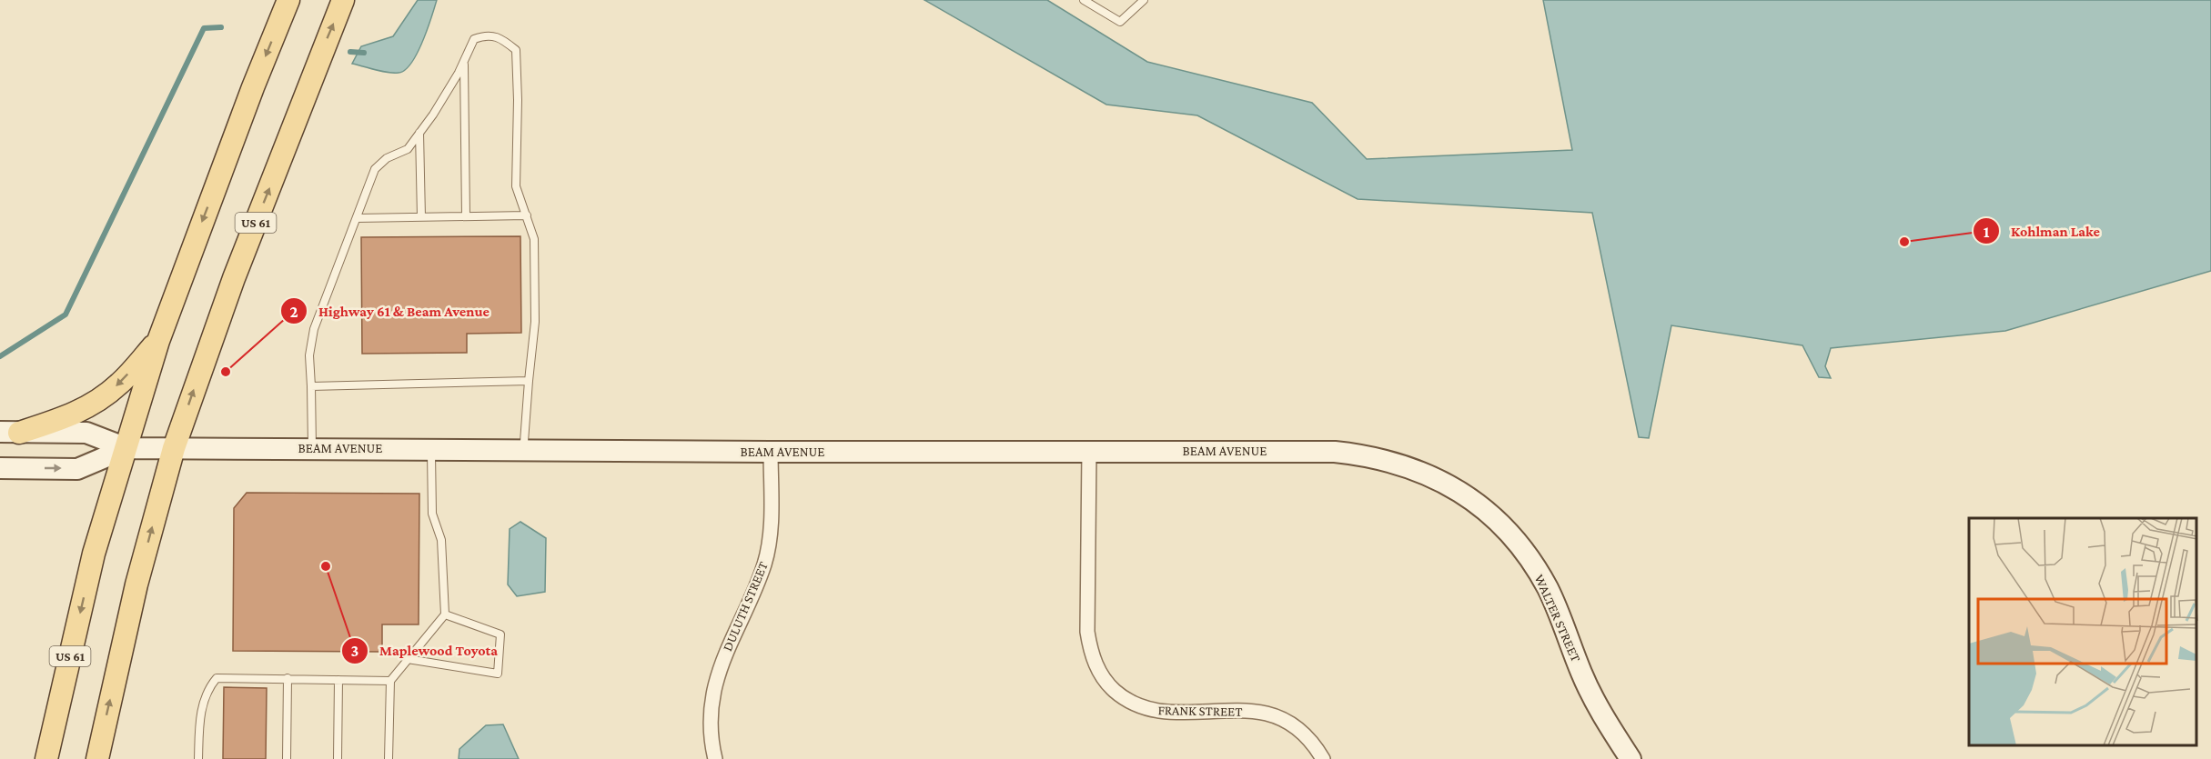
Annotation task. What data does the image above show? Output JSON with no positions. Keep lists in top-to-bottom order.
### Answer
{
  "streets": {
    "main road": ["US 61"],
    "street": [
      "BEAM AVENUE",
      "DULUTH STREET",
      "WALTER STREET",
      "FRANK STREET"
    ]
  },
  "crossings": [
    ["US 61", "BEAM AVENUE"],
    ["BEAM AVENUE", "DULUTH STREET"],
    ["BEAM AVENUE", "WALTER STREET"],
    ["BEAM AVENUE", "FRANK STREET"]
  ],
  "places": ["Kohlman Lake", "Highway 61 & Beam Avenue", "Maplewood Toyota"]
}
